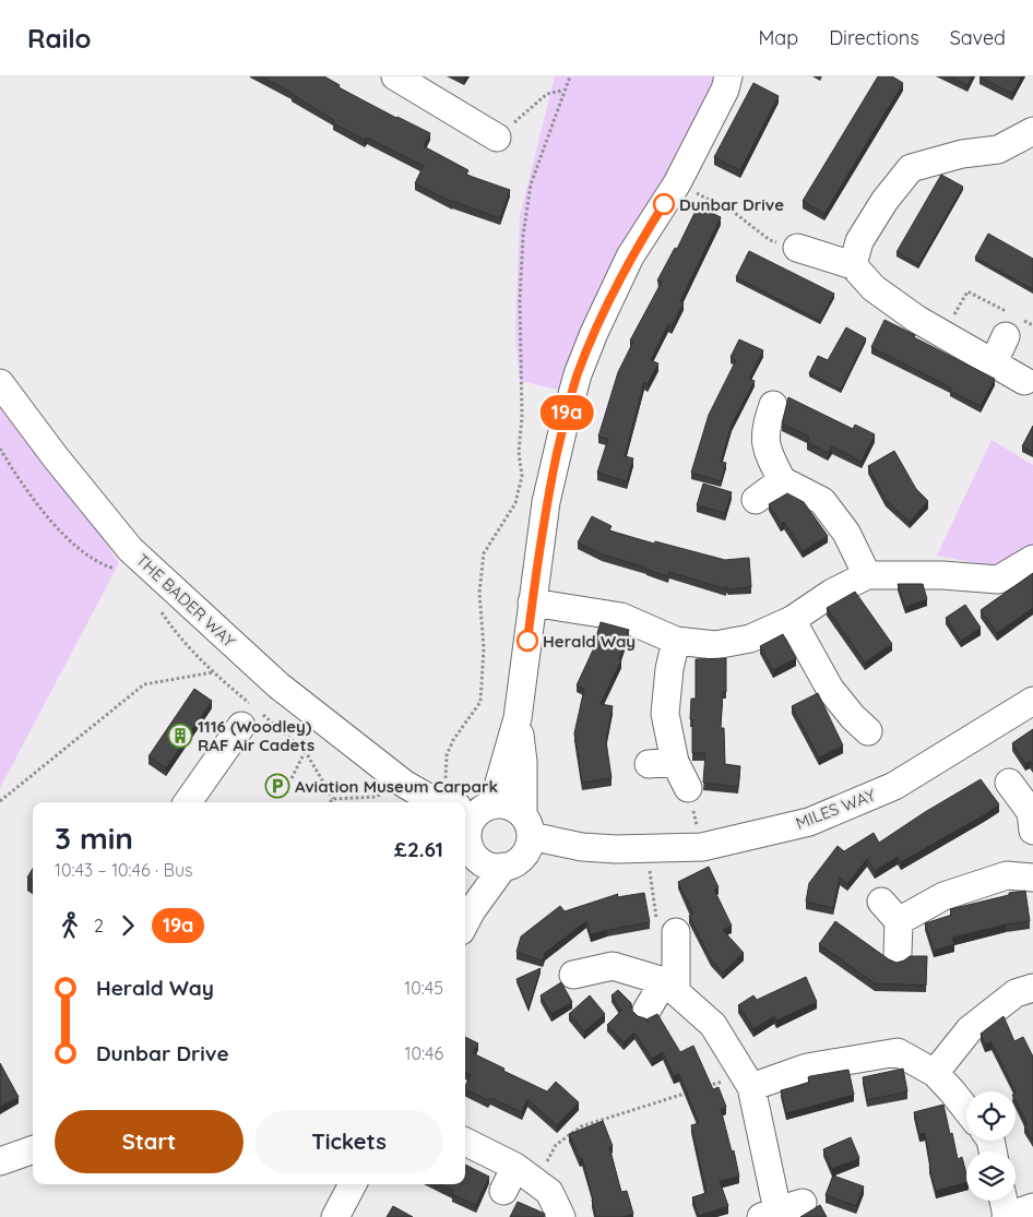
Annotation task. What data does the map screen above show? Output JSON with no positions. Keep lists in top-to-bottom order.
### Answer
{
  "streets": {
    "street": ["THE BADER WAY", "MILES WAY"]
  },
  "places": {
    "other": ["Dunbar Drive", "Herald Way"],
    "building": ["1116 (Woodley) RAF Air Cadets"],
    "parking": ["Aviation Museum Carpark"]
  },
  "lines": ["bus line 19a"],
  "page": {
    "header": "Railo",
    "nav": ["Map", "Directions", "Saved"],
    "on_map": "19a",
    "heading": ["3 min", "10:43 – 10:46 · Bus", "£2.61"],
    "legs": ["2", "19a"],
    "list": [
      {
        "name": "Herald Way",
        "value": "10:45"
      },
      {
        "name": "Dunbar Drive",
        "value": "10:46"
      }
    ],
    "buttons": ["Start", "Tickets"]
  }
}
